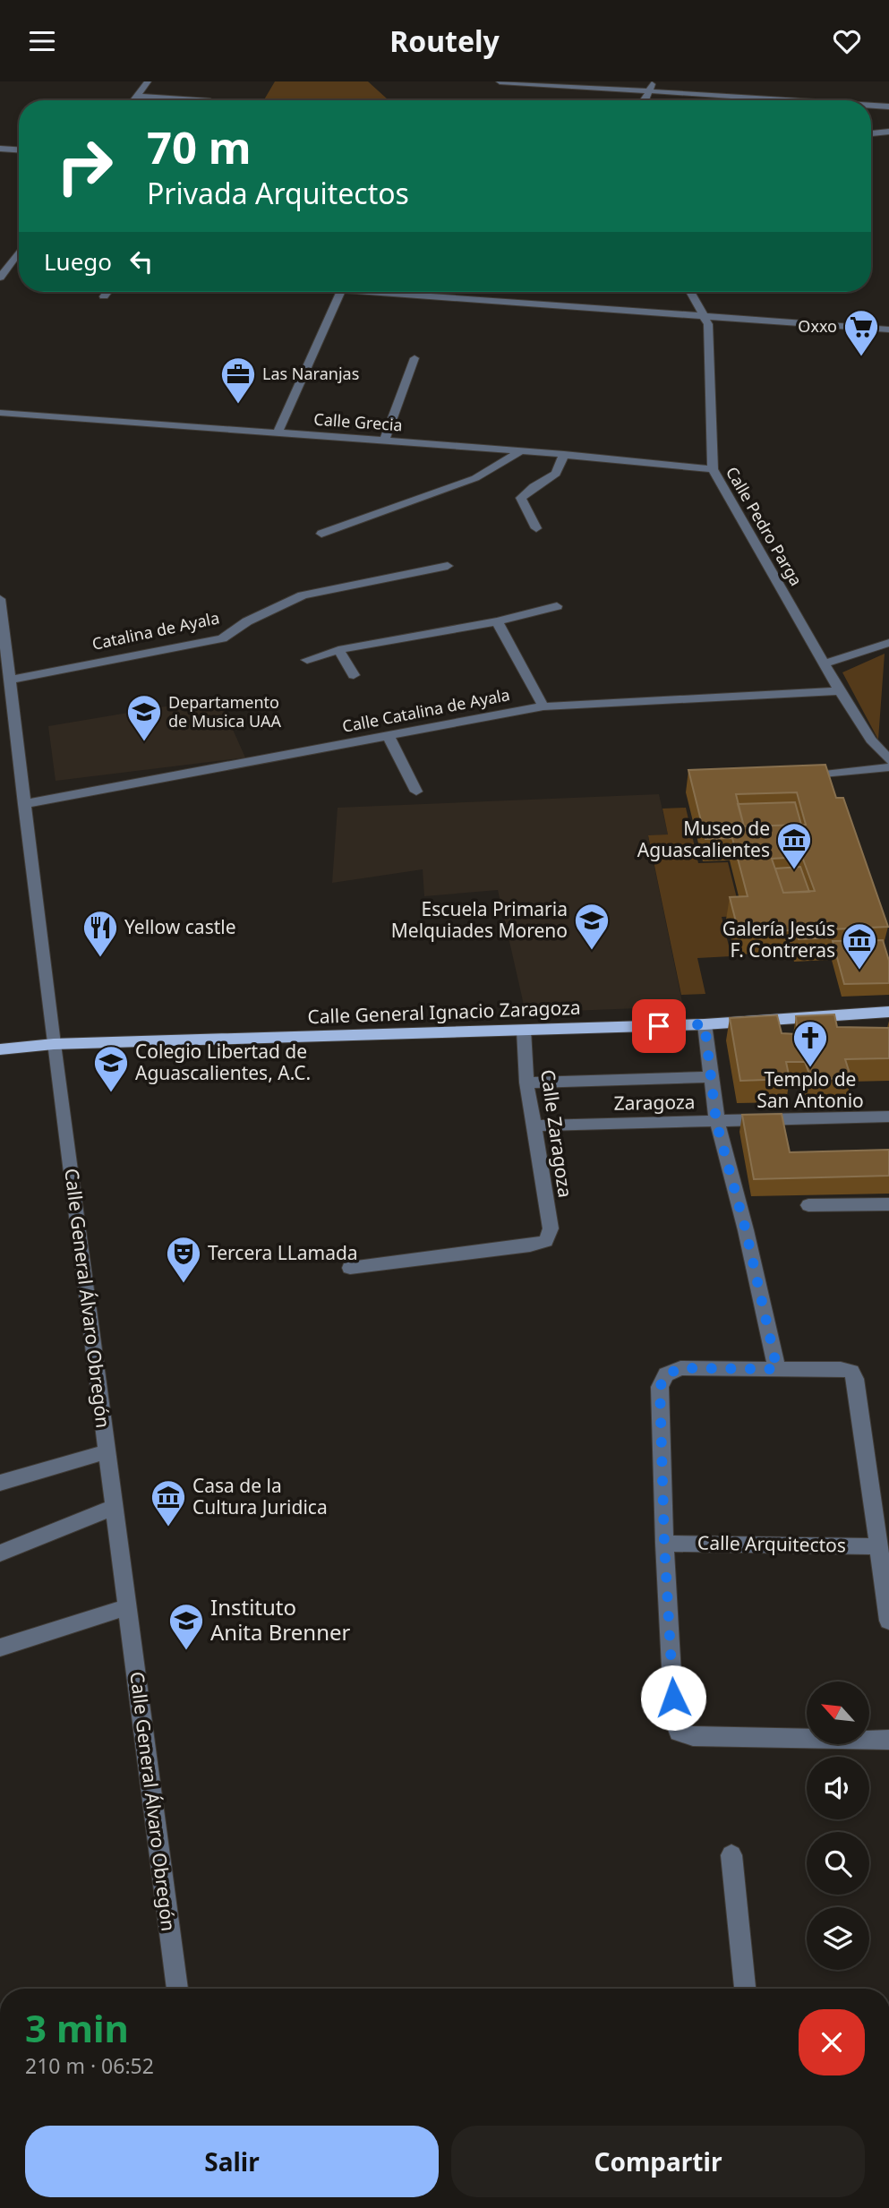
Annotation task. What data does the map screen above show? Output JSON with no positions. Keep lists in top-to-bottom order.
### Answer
{
  "streets": {
    "main road": ["Calle General Ignacio Zaragoza"],
    "street": [
      "Calle Grecia",
      "Calle Pedro Parga",
      "Catalina de Ayala",
      "Calle Catalina de Ayala",
      "Zaragoza",
      "Calle Zaragoza",
      "Calle General Álvaro Obregón",
      "Calle Arquitectos"
    ]
  },
  "crossings": [
    ["Calle Grecia", "Calle Pedro Parga"],
    ["Calle Pedro Parga", "Calle Catalina de Ayala"],
    ["Catalina de Ayala", "Calle General Álvaro Obregón"],
    ["Calle Catalina de Ayala", "Calle General Álvaro Obregón"],
    ["Calle General Ignacio Zaragoza", "Calle Zaragoza"],
    ["Calle General Ignacio Zaragoza", "Calle General Álvaro Obregón"],
    ["Zaragoza", "Calle Zaragoza"]
  ],
  "places": {
    "supermarket": ["Oxxo"],
    "office": ["Las Naranjas"],
    "school or university": [
      "Departamento de Musica UAA",
      "Escuela Primaria Melquiades Moreno",
      "Colegio Libertad de Aguascalientes, A.C.",
      "Instituto Anita Brenner"
    ],
    "museum": ["Museo de Aguascalientes", "Galería Jesús F. Contreras", "Casa de la Cultura Juridica"],
    "restaurant": ["Yellow castle"],
    "church": ["Templo de San Antonio"],
    "theatre": ["Tercera LLamada"]
  },
  "north": "top left",
  "page": {
    "header": "Routely",
    "turn": ["70 m", "Privada Arquitectos"],
    "then": "Luego",
    "heading": ["3 min", "210 m · 06:52"],
    "buttons": ["Salir", "Compartir"]
  }
}
